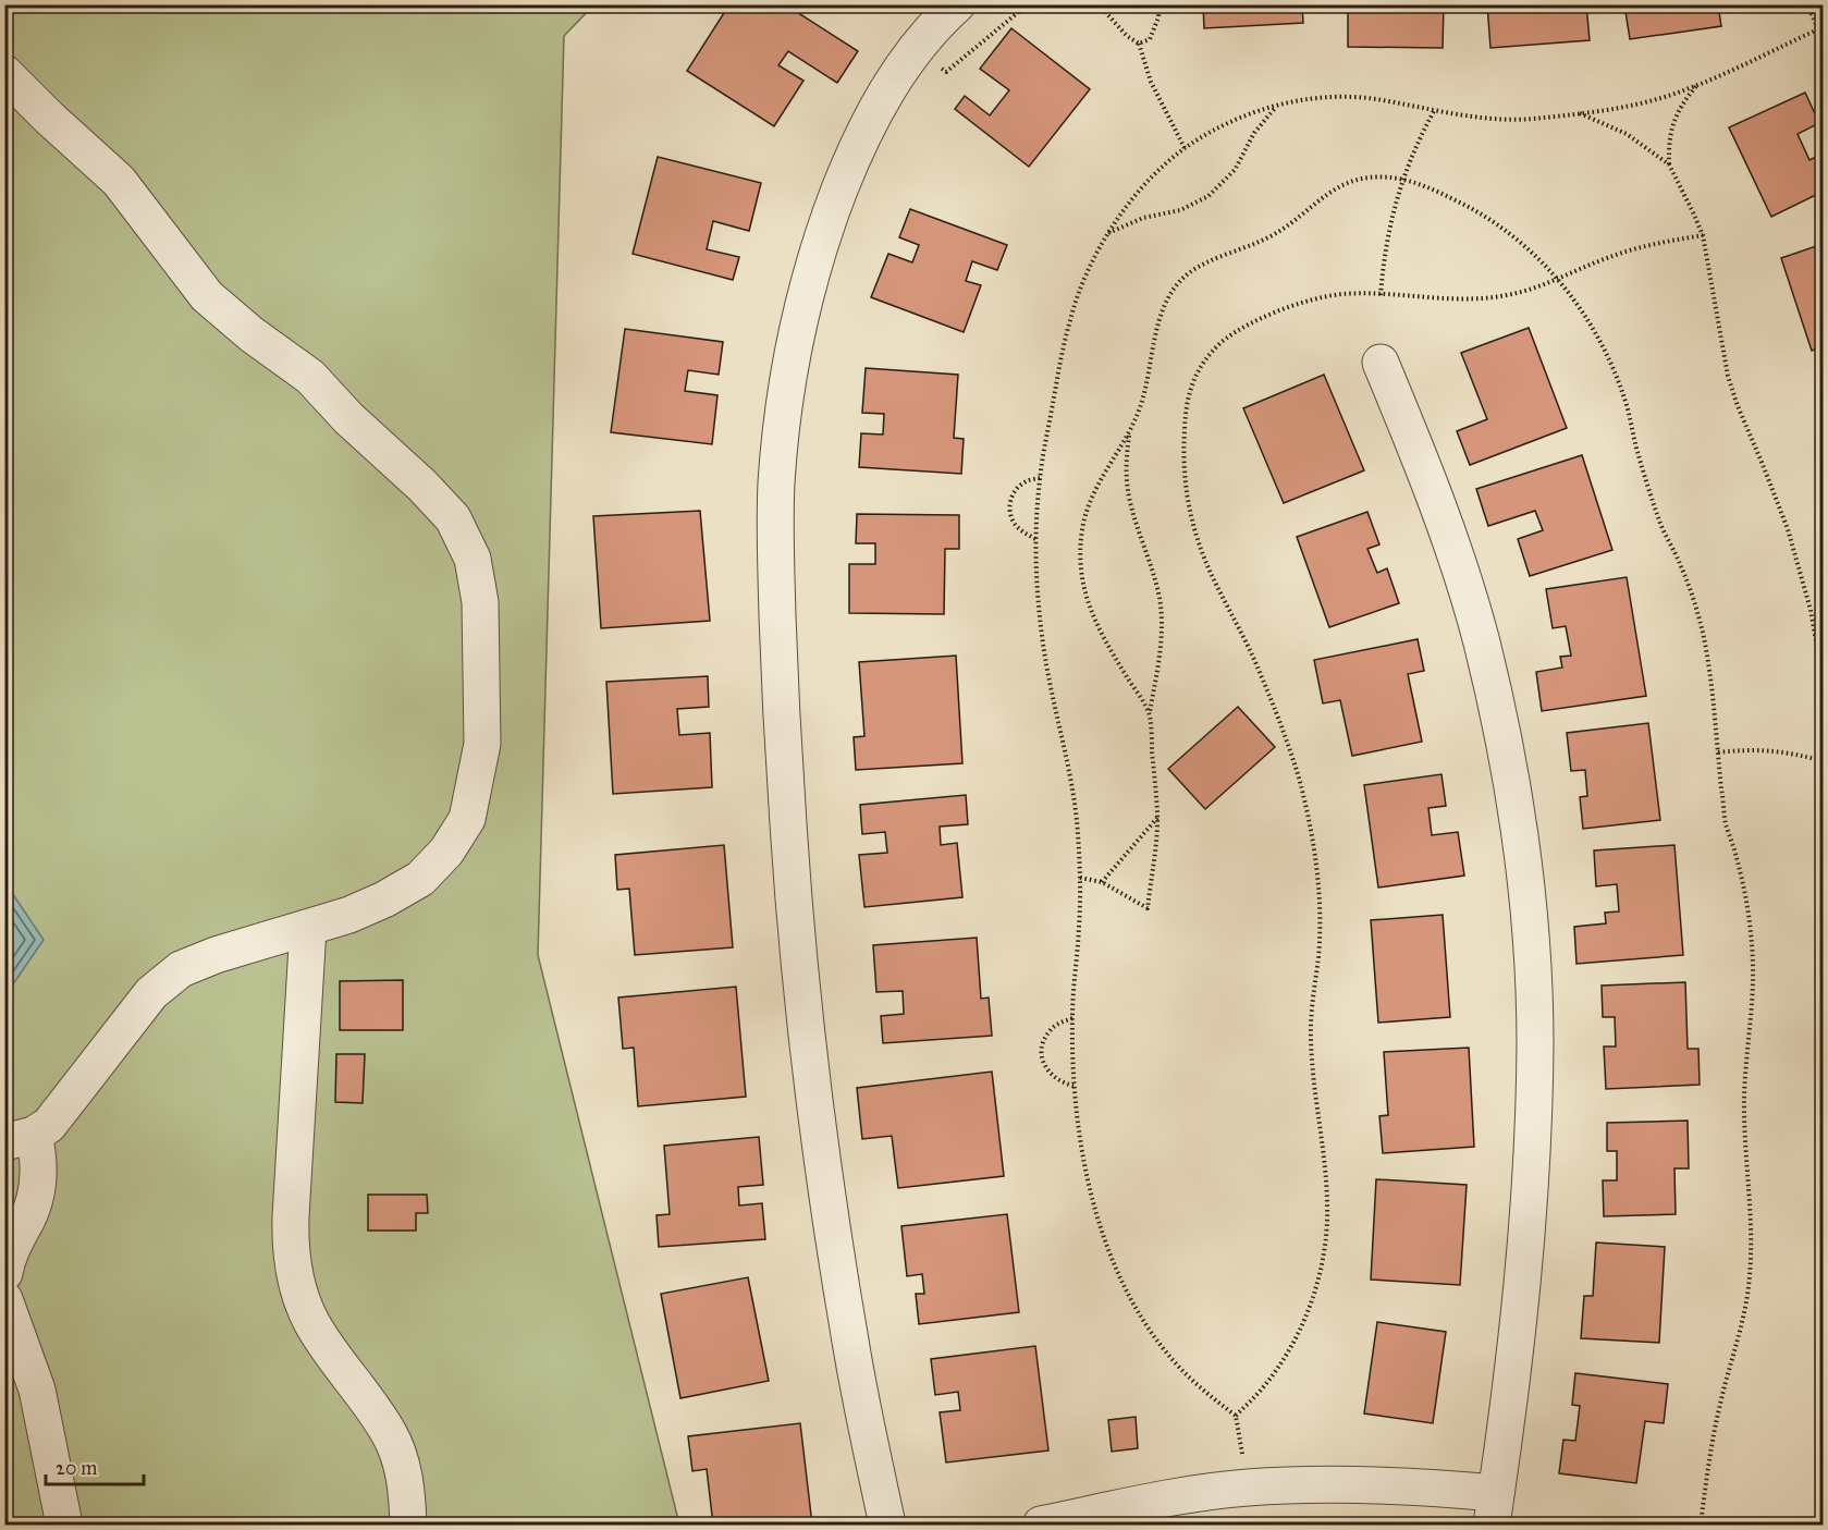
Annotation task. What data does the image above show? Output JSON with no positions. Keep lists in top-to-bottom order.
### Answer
{
  "scale_bar": "20 m"
}
